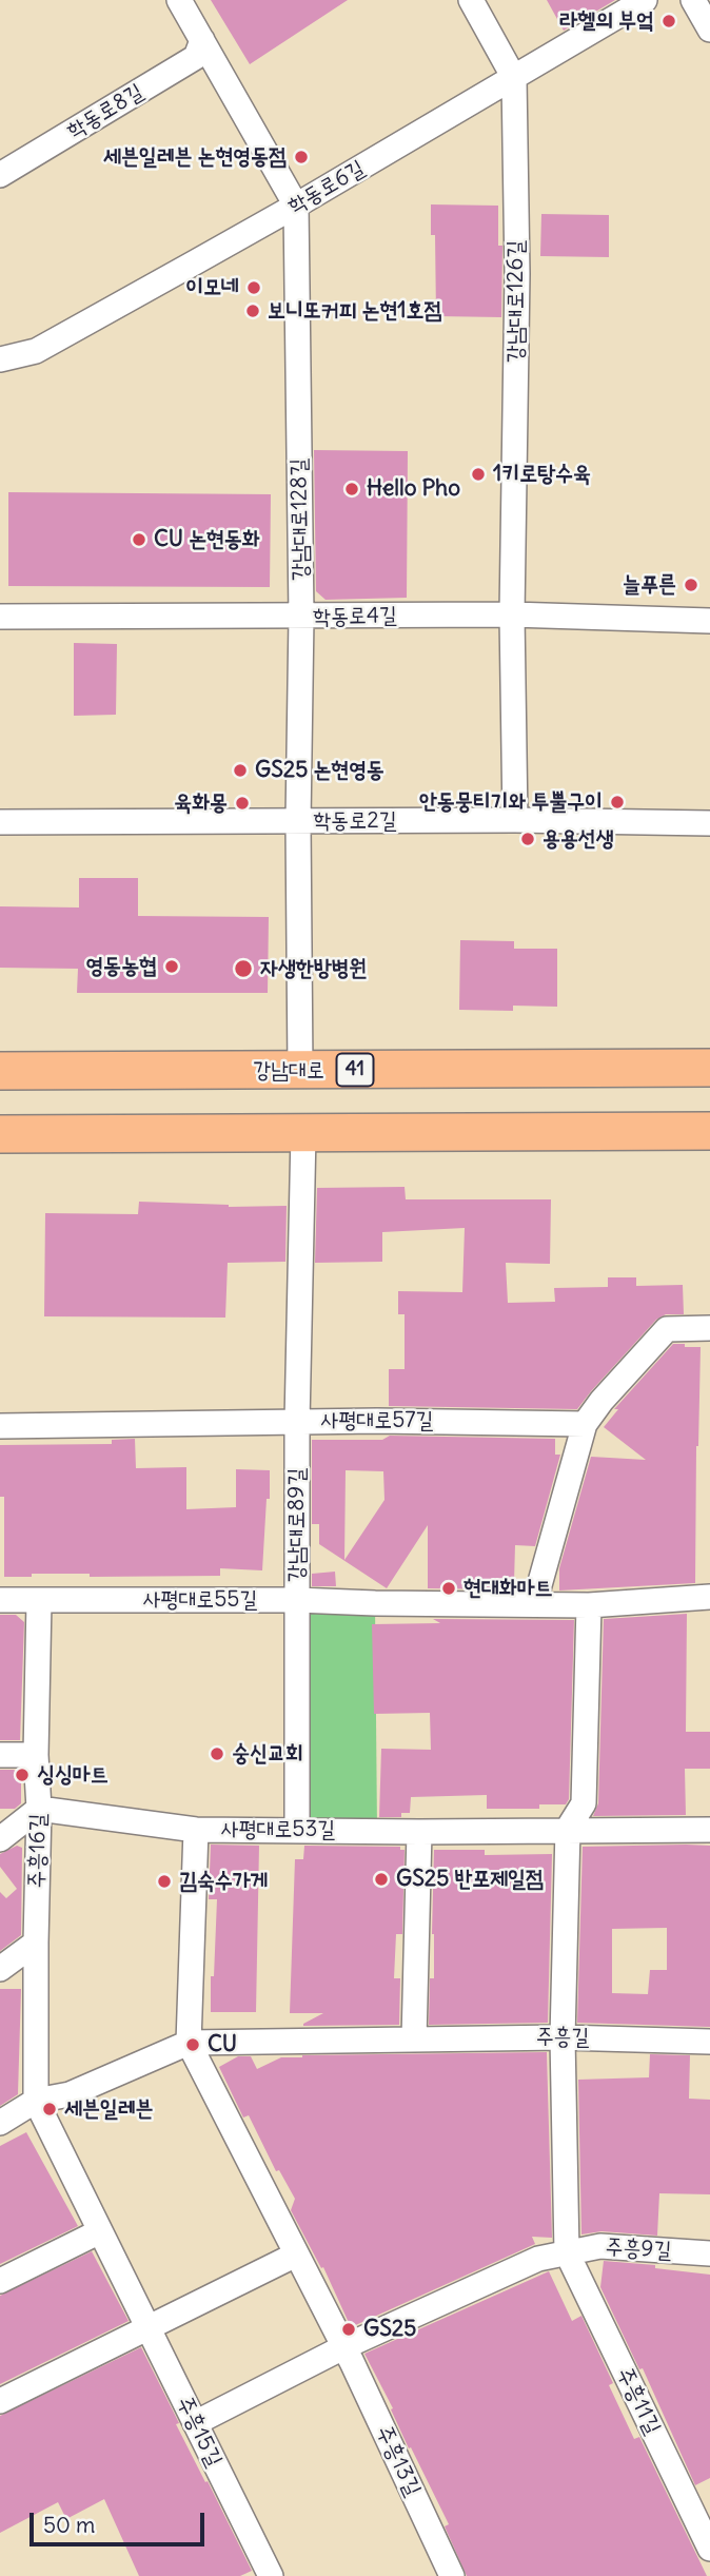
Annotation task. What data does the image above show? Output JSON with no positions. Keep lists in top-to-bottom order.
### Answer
{
  "streets": {
    "main road": ["41", "강남대로"],
    "street": [
      "학동로8길",
      "학동로6길",
      "강남대로126길",
      "강남대로128길",
      "학동로4길",
      "학동로2길",
      "사평대로57길",
      "강남대로89길",
      "사평대로55길",
      "사평대로53길",
      "주흥16길",
      "주흥길",
      "주흥9길",
      "주흥11길",
      "주흥15길",
      "주흥13길"
    ]
  },
  "crossings": [
    ["학동로8길", "강남대로128길"],
    ["학동로6길", "강남대로126길"],
    ["학동로6길", "강남대로128길"],
    ["강남대로126길", "학동로4길"],
    ["강남대로126길", "학동로2길"],
    ["강남대로128길", "학동로4길"],
    ["강남대로128길", "학동로2길"],
    ["강남대로128길", "강남대로"],
    ["사평대로57길", "강남대로89길"],
    ["강남대로89길", "사평대로55길"],
    ["강남대로89길", "사평대로53길"],
    ["사평대로55길", "주흥16길"],
    ["사평대로53길", "주흥16길"],
    ["주흥16길", "주흥길"],
    ["주흥16길", "주흥15길"],
    ["주흥길", "주흥11길"],
    ["주흥길", "주흥15길"],
    ["주흥길", "주흥13길"],
    ["주흥9길", "주흥11길"]
  ],
  "places": [
    "라헬의 부엌",
    "세븐일레븐 논현영동점",
    "이모네",
    "보니또커피 논현1호점",
    "1키로탕수육",
    "Hello Pho",
    "CU 논현동화",
    "늘푸른",
    "GS25 논현영동",
    "안동뭉티기와 투뿔구이",
    "육화몽",
    "용용선생",
    "영동농협",
    "자생한방병원",
    "현대화마트",
    "숭신교회",
    "싱싱마트",
    "GS25 반포제일점",
    "김숙수가게",
    "CU",
    "세븐일레븐",
    "GS25"
  ],
  "scale_bar": "50 m"
}
